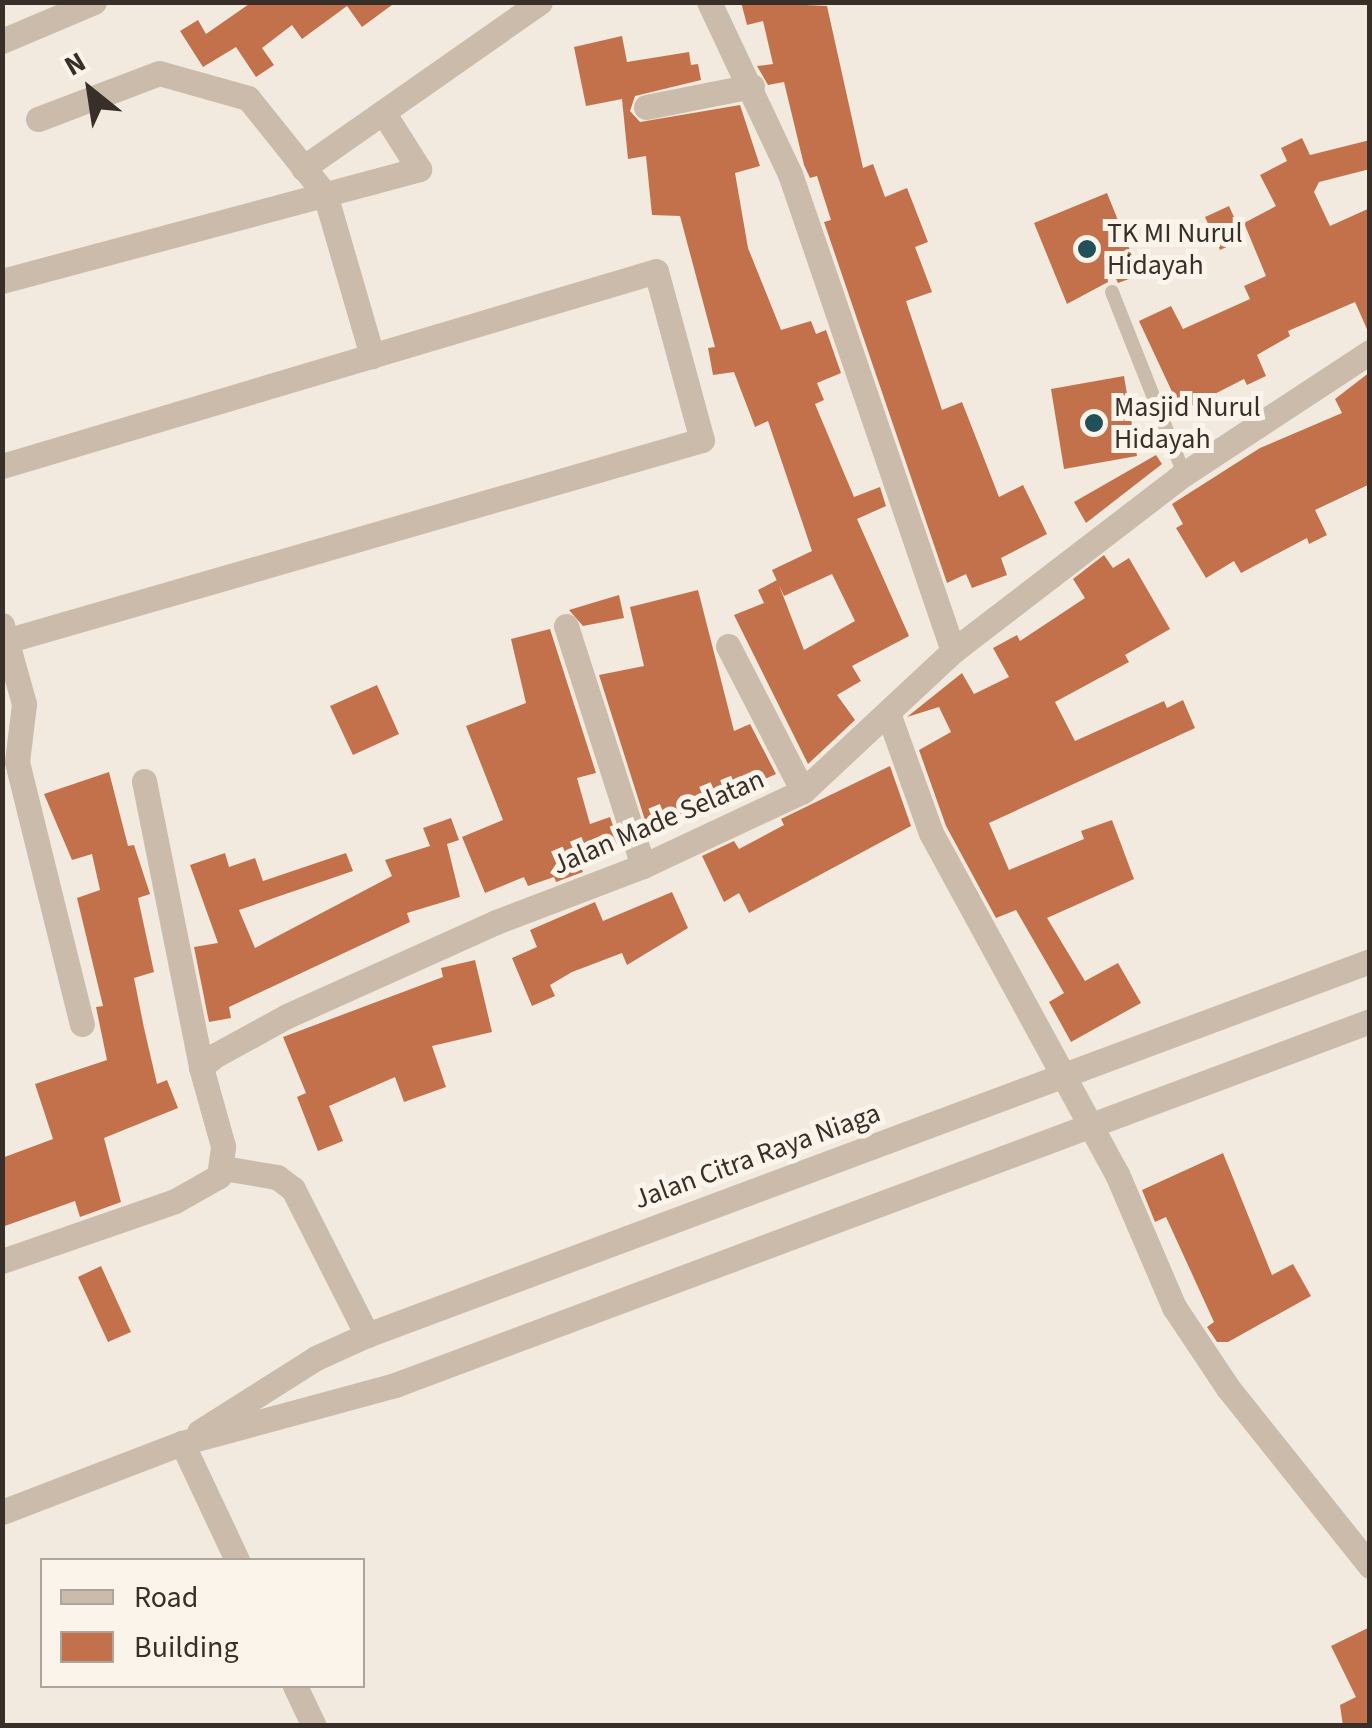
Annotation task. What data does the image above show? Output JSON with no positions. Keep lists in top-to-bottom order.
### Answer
{
  "streets": {
    "street": ["Jalan Made Selatan", "Jalan Citra Raya Niaga"]
  },
  "places": ["TK MI Nurul Hidayah", "Masjid Nurul Hidayah"],
  "legend": ["Road", "Building"],
  "north": "top left"
}
